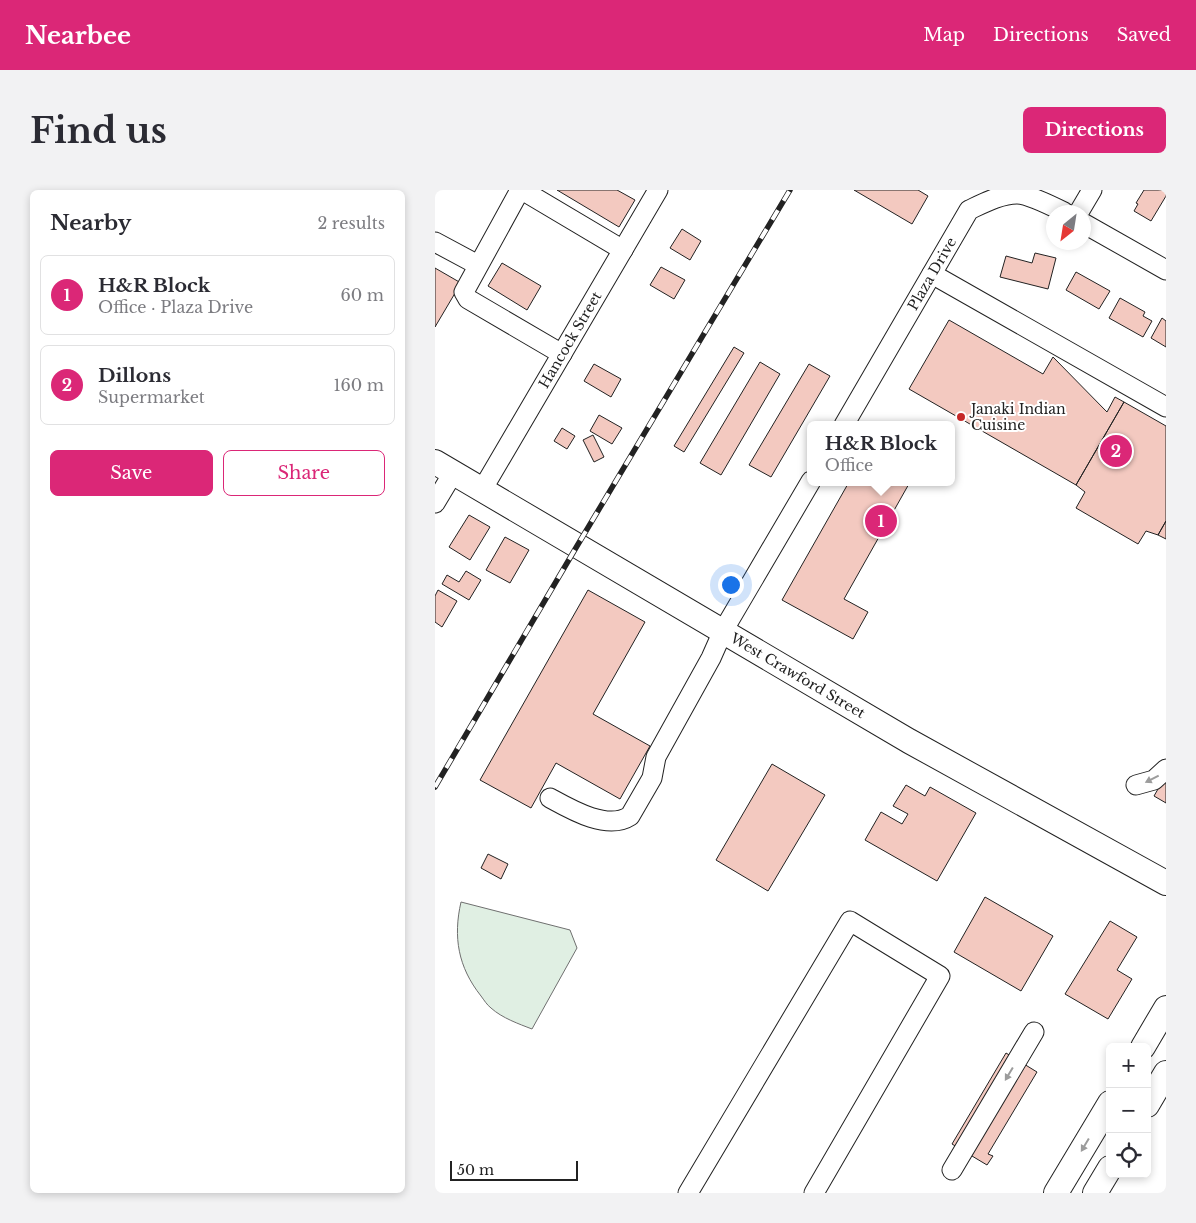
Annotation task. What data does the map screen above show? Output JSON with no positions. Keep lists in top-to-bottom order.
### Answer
{
  "streets": {
    "main road": ["West Crawford Street"],
    "street": ["Plaza Drive", "Hancock Street"]
  },
  "crossings": [
    ["Hancock Street", "West Crawford Street"]
  ],
  "places": ["Janaki Indian Cuisine"],
  "scale_bar": "50 m",
  "north": "bottom left",
  "page": {
    "header": "Nearbee",
    "nav": ["Map", "Directions", "Saved"],
    "buttons": [
      "Directions",
      ["Save", "Share"]
    ],
    "title": "Find us",
    "heading": ["Nearby", "2 results"],
    "list": [
      {
        "mark": "1",
        "name": "H&R Block",
        "note": "Office · Plaza Drive",
        "value": "60 m"
      },
      {
        "mark": "2",
        "name": "Dillons",
        "note": "Supermarket",
        "value": "160 m"
      }
    ],
    "popup": ["H&R Block", "Office"],
    "pins": ["2", "1"],
    "map_buttons": ["+", "−"],
    "scale": "50 m"
  }
}
